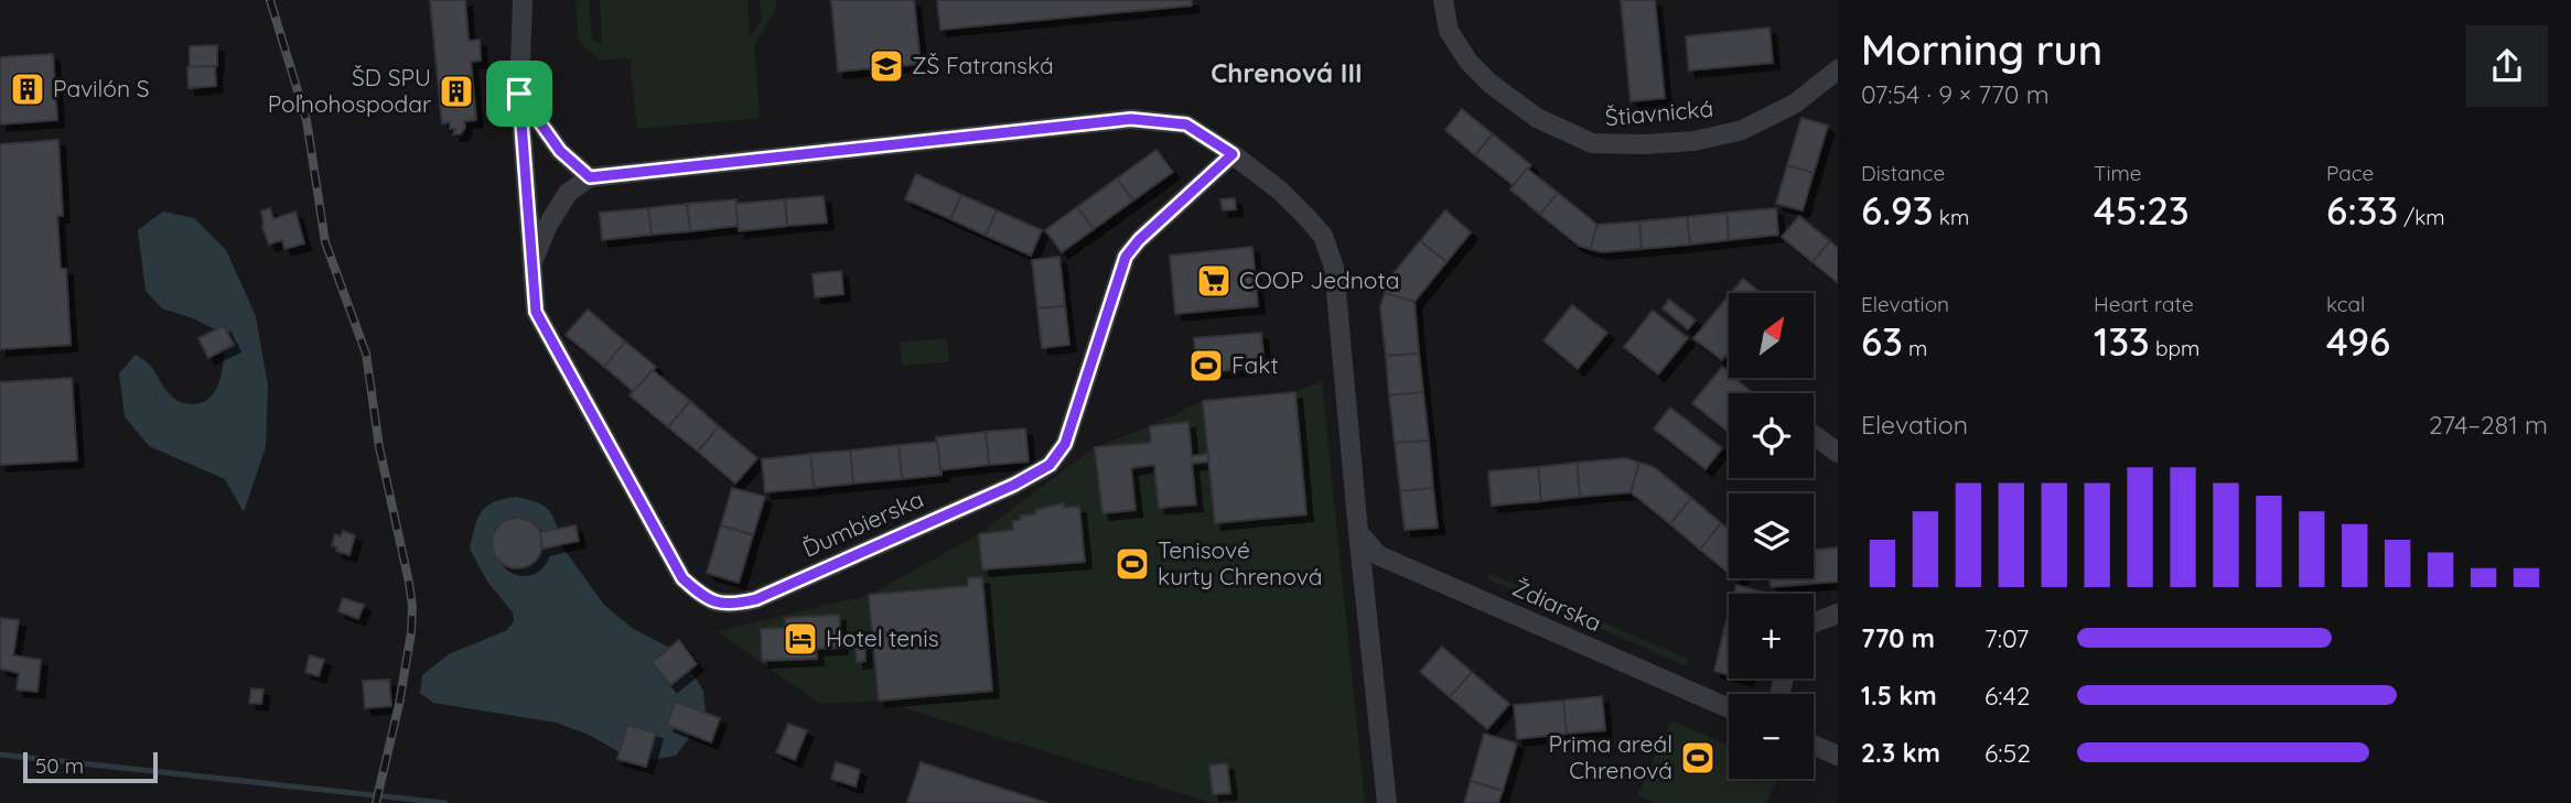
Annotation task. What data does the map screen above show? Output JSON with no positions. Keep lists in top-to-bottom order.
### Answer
{
  "streets": {
    "street": ["Štiavnická", "Ďumbierska", "Ždiarska"]
  },
  "districts": ["Chrenová III"],
  "places": {
    "school or university": ["ZŠ Fatranská"],
    "building": ["Pavilón S", "ŠD SPU Poľnohospodar"],
    "supermarket": ["COOP Jednota"],
    "sports": ["Fakt", "Tenisové kurty Chrenová", "Prima areál Chrenová"],
    "hotel": ["Hotel tenis"]
  },
  "scale_bar": "50 m",
  "north": "top right",
  "page": {
    "heading": ["Morning run", "07:54 · 9 × 770 m"],
    "stats": [
      ["Distance", "6.93 km"],
      ["Time", "45:23"],
      ["Pace", "6:33 /km"],
      ["Elevation", "63 m"],
      ["Heart rate", "133 bpm"],
      ["kcal", "496"]
    ],
    "map_buttons": ["+", "−"],
    "chart": ["Elevation", "274–281 m"],
    "list": [
      {
        "name": "770 m",
        "note": "7:07"
      },
      {
        "name": "1.5 km",
        "note": "6:42"
      },
      {
        "name": "2.3 km",
        "note": "6:52"
      }
    ],
    "scale": "50 m"
  }
}
